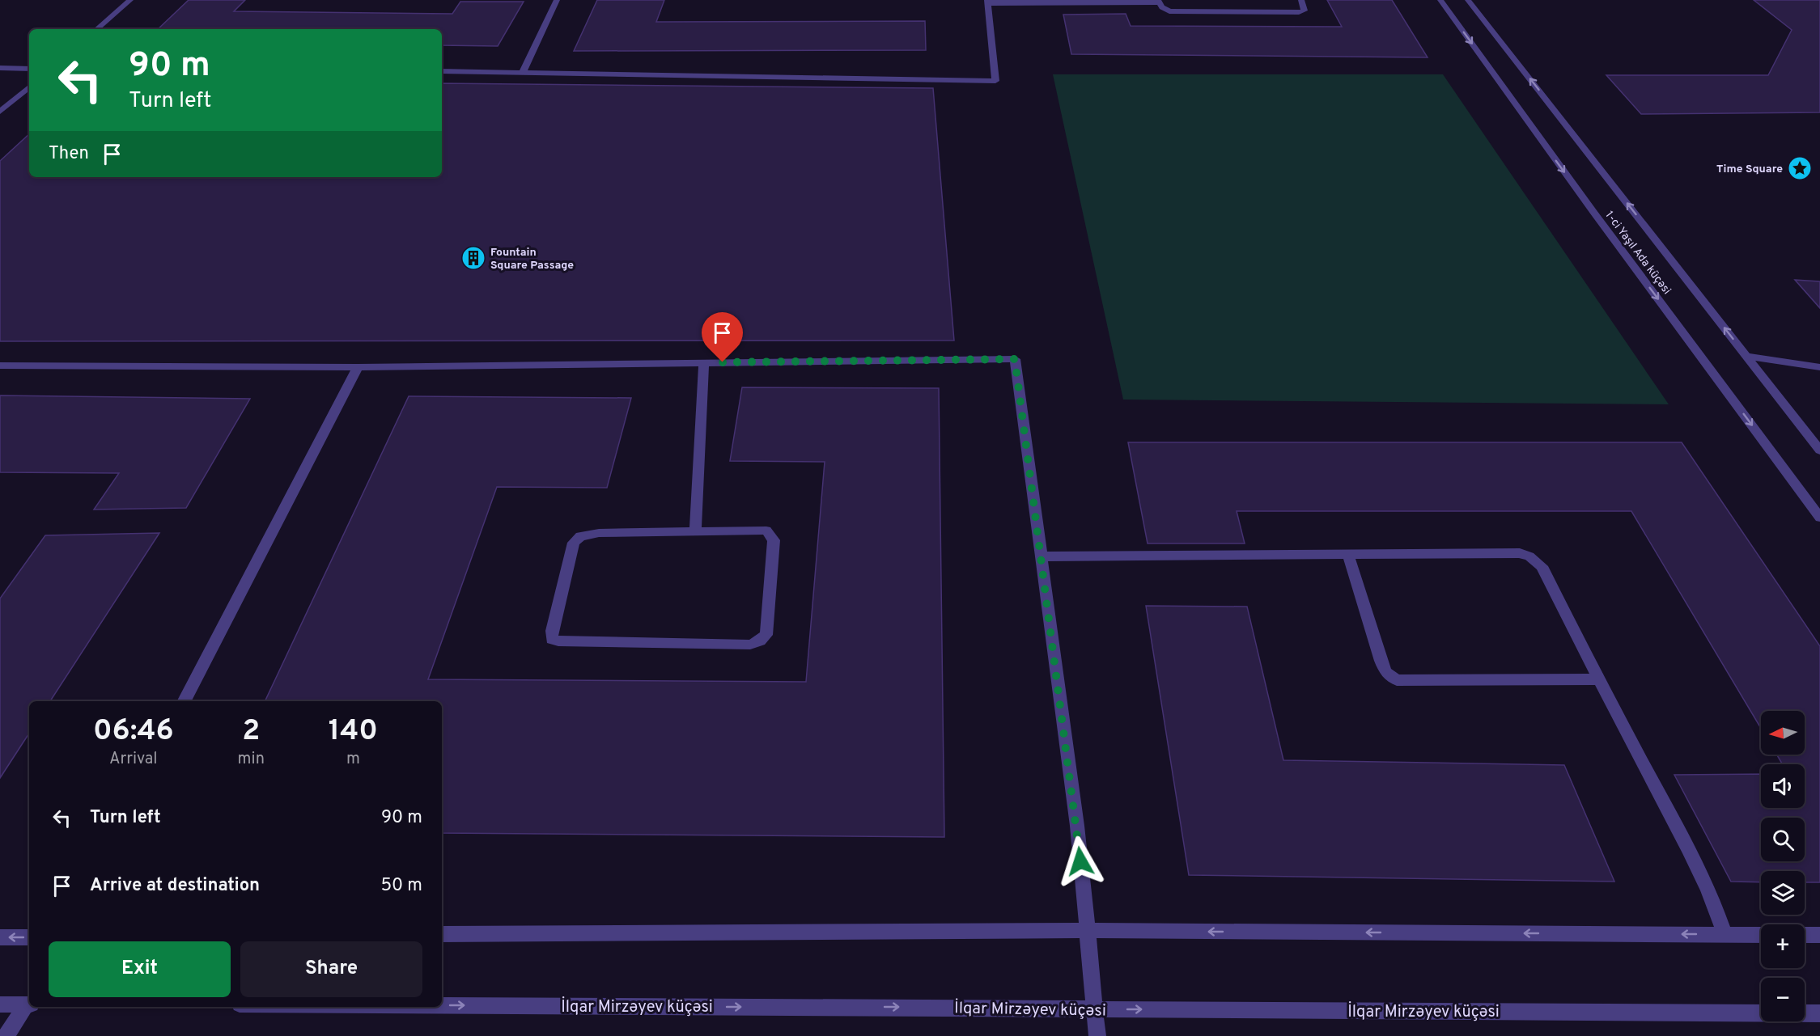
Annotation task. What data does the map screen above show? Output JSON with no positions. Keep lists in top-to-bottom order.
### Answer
{
  "streets": {
    "street": ["1-ci Yaşıl Ada küçəsi", "İlqar Mirzəyev küçəsi"]
  },
  "places": {
    "place": ["Time Square"],
    "building": ["Fountain Square Passage"]
  },
  "north": "left",
  "page": {
    "turn": ["90 m", "Turn left"],
    "then": "Then",
    "eta": [
      "06:46",
      "Arrival",
      "2",
      "min",
      "140",
      "m"
    ],
    "map_buttons": ["+", "−"],
    "list": [
      {
        "name": "Turn left",
        "value": "90 m"
      },
      {
        "name": "Arrive at destination",
        "value": "50 m"
      }
    ],
    "buttons": ["Exit", "Share"]
  }
}
